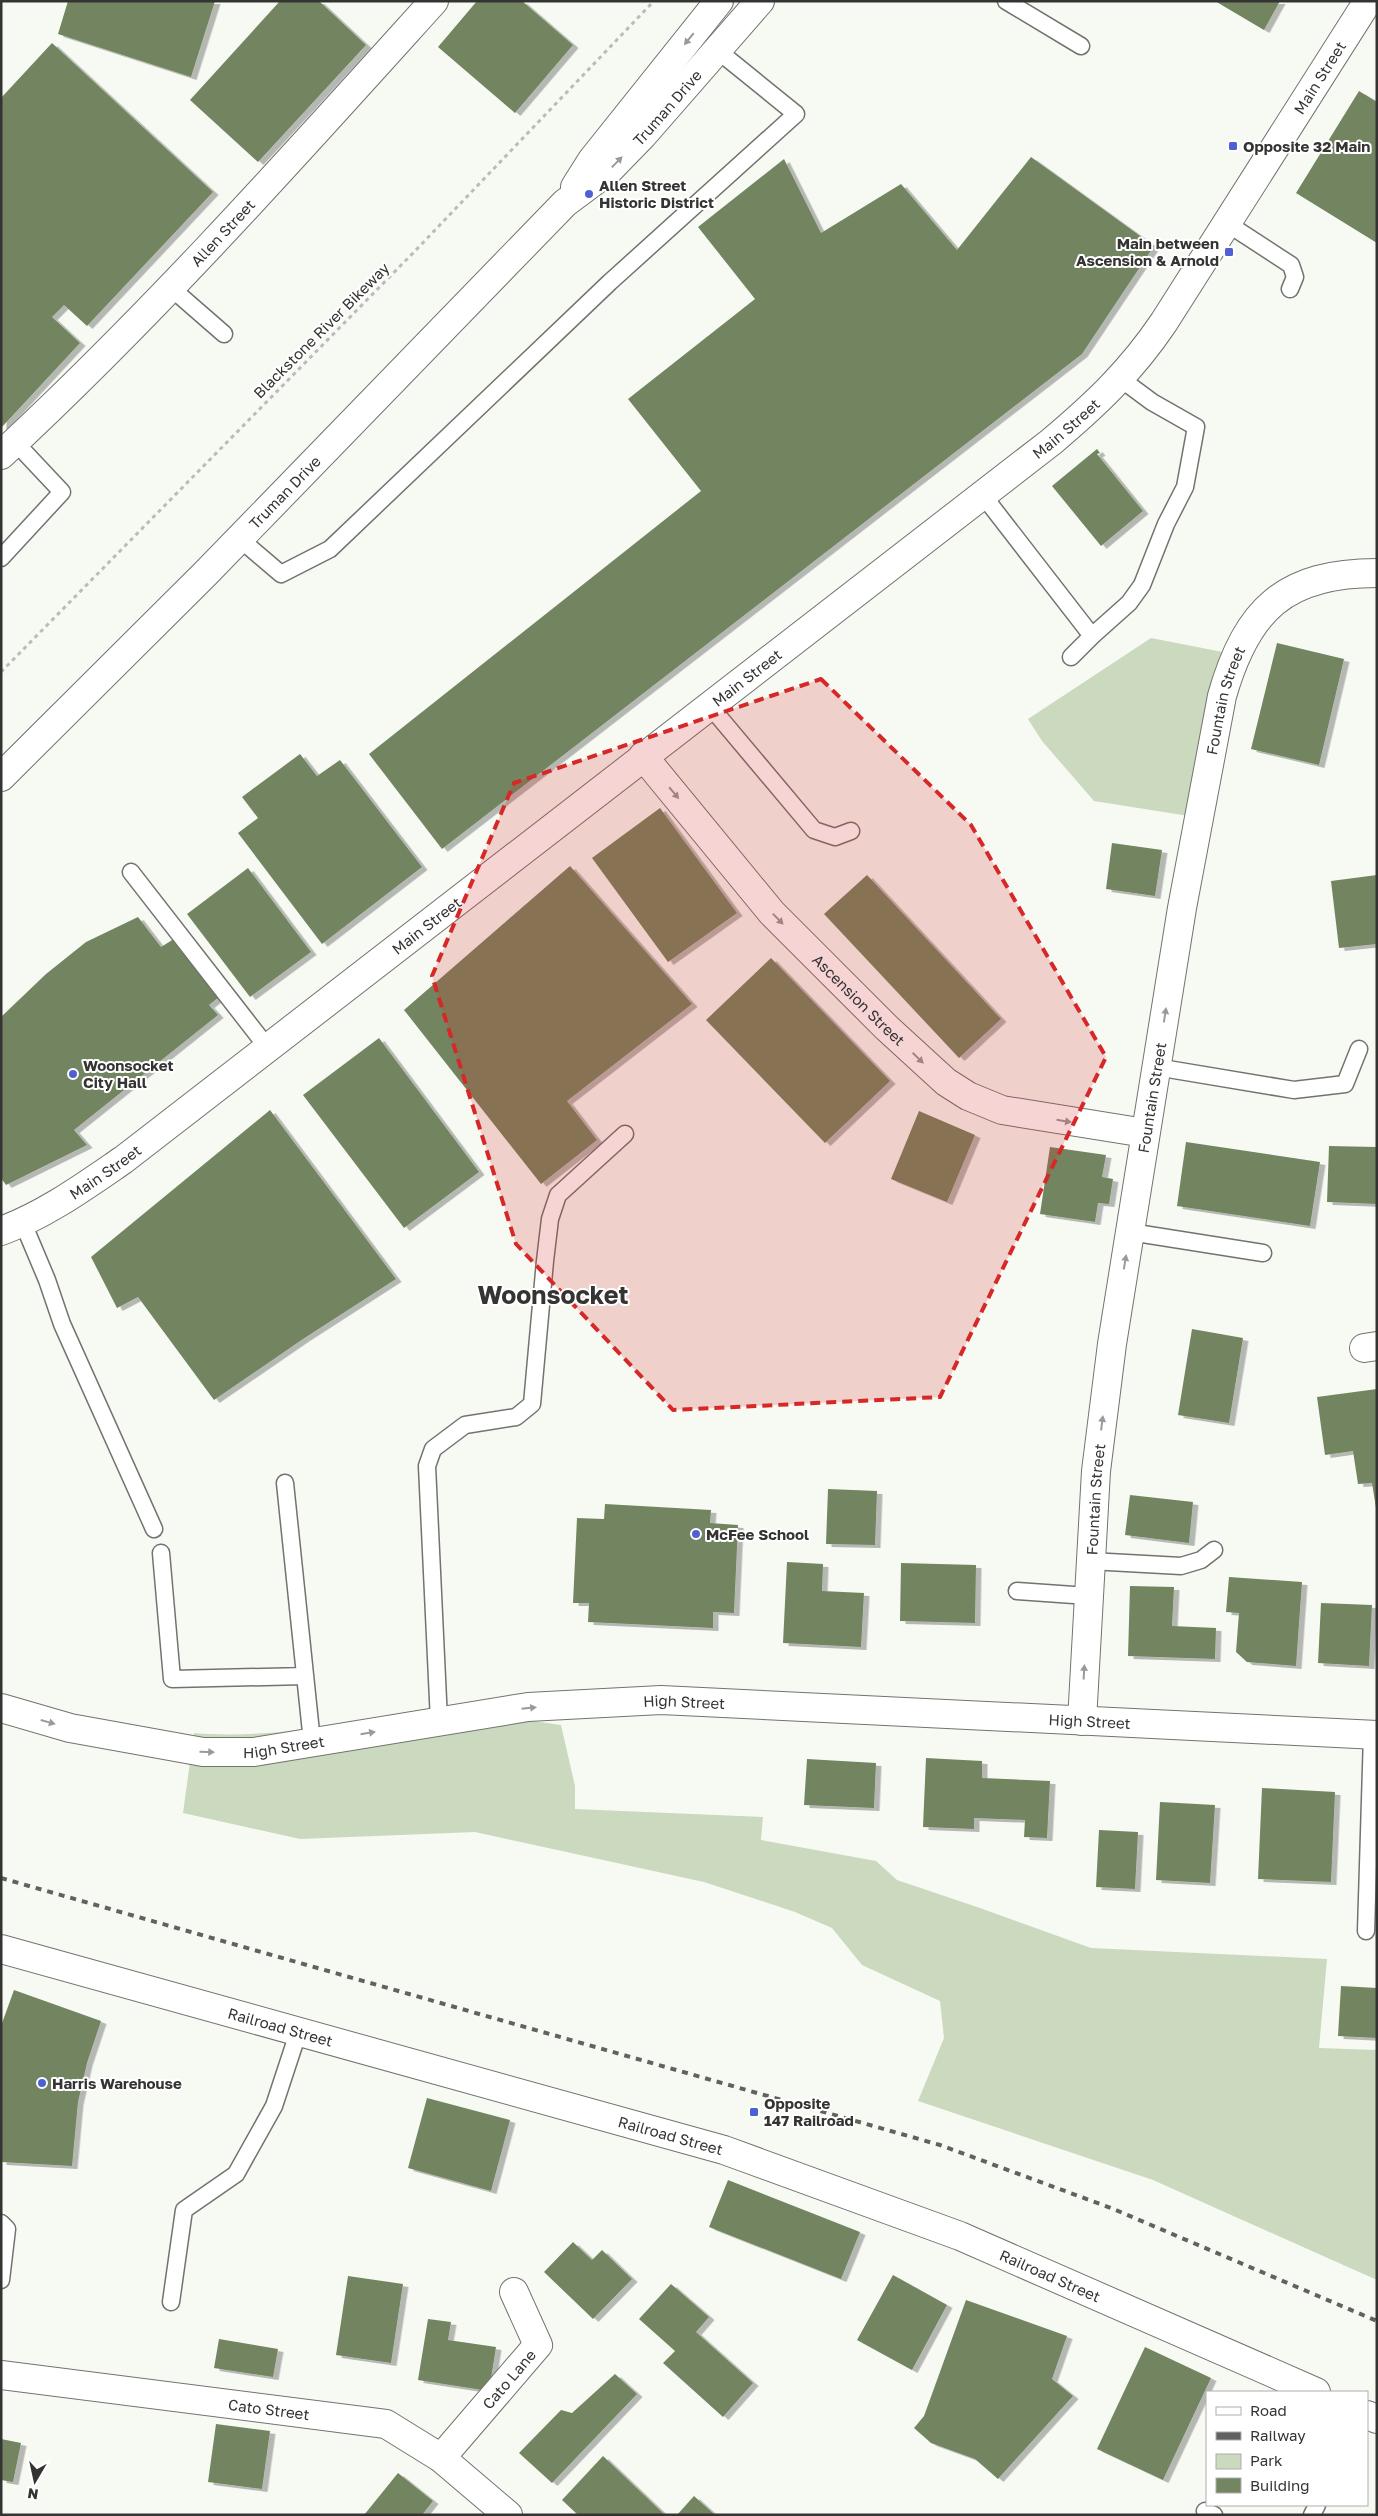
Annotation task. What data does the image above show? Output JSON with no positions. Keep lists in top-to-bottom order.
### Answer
{
  "streets": {
    "main road": [
      "Main Street",
      "Truman Drive",
      "Allen Street",
      "Fountain Street",
      "Ascension Street",
      "High Street",
      "Railroad Street",
      "Cato Lane",
      "Cato Street"
    ],
    "path": ["Blackstone River Bikeway"]
  },
  "crossings": [
    ["Main Street", "Ascension Street"],
    ["Fountain Street", "Ascension Street"],
    ["Fountain Street", "High Street"],
    ["Cato Lane", "Cato Street"]
  ],
  "one_way": ["Fountain Street", "Ascension Street", "High Street"],
  "districts": ["Woonsocket"],
  "places": {
    "transit": ["Opposite 32 Main", "Main between Ascension & Arnold", "Opposite 147 Railroad"],
    "other": [
      "Allen Street Historic District",
      "Woonsocket City Hall",
      "McFee School",
      "Harris Warehouse"
    ]
  },
  "legend": [
    "Road",
    "Railway",
    "Park",
    "Building"
  ],
  "north": "bottom"
}
